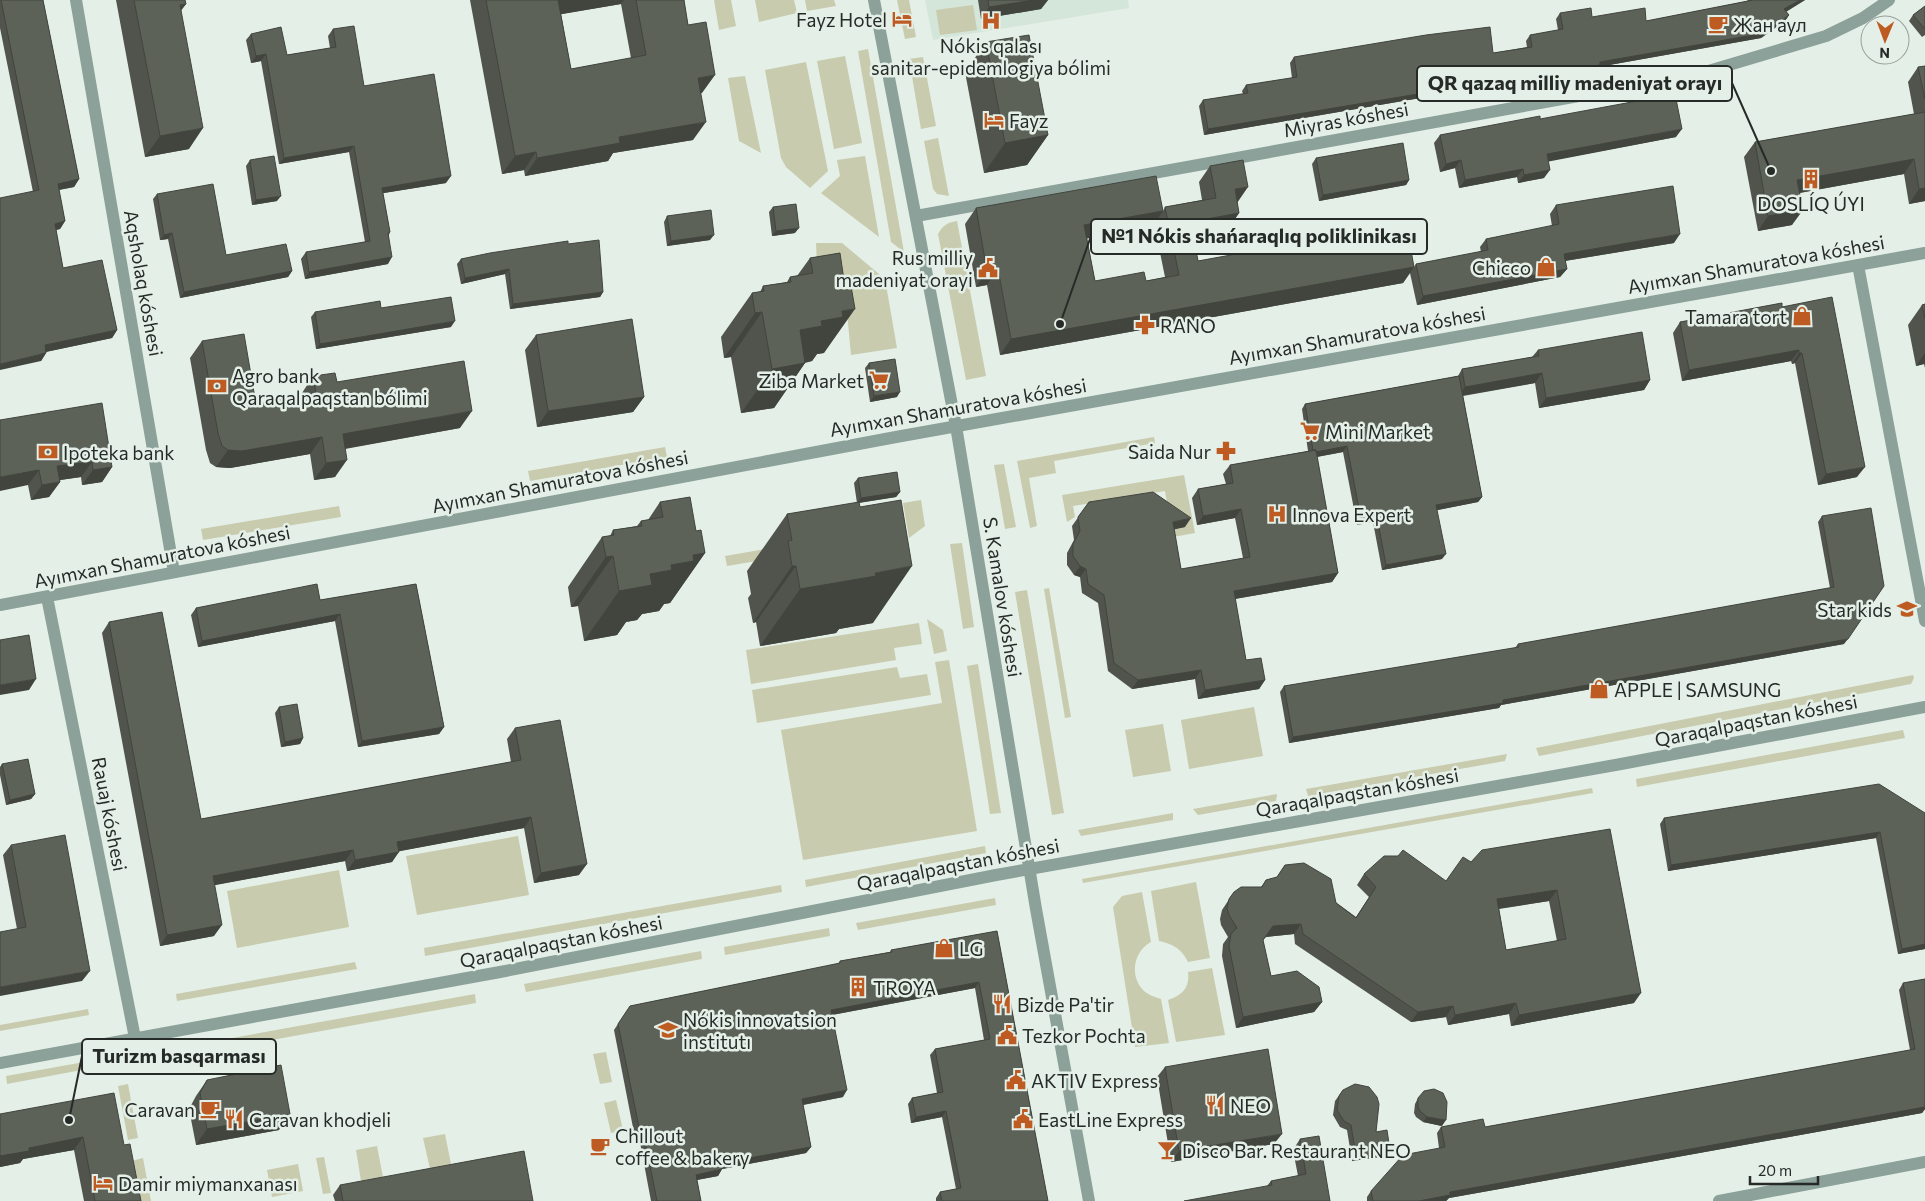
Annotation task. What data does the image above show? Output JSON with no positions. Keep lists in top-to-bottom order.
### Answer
{
  "streets": {
    "street": [
      "Miyras kóshesi",
      "Ayımxan Shamuratova kóshesi",
      "Aqsholaq kóshesi",
      "S. Kamalov kóshesi",
      "Qaraqalpaqstan kóshesi",
      "Rauaj kóshesi"
    ]
  },
  "crossings": [
    ["Miyras kóshesi", "S. Kamalov kóshesi"],
    ["Ayımxan Shamuratova kóshesi", "Aqsholaq kóshesi"],
    ["Ayımxan Shamuratova kóshesi", "S. Kamalov kóshesi"],
    ["Ayımxan Shamuratova kóshesi", "Rauaj kóshesi"],
    ["S. Kamalov kóshesi", "Qaraqalpaqstan kóshesi"],
    ["Qaraqalpaqstan kóshesi", "Rauaj kóshesi"]
  ],
  "places": {
    "hotel": ["Fayz Hotel", "Fayz", "Damir miymanxanası"],
    "hospital": ["Nókis qalası sanitar-epidemlogiya bólimi", "Innova Expert"],
    "cafe": ["Жан аул", "Caravan", "Chillout coffee & bakery"],
    "other": ["QR qazaq milliy madeniyat orayı", "№1 Nókis shańaraqlıq poliklinikası", "Turizm basqarması"],
    "building": ["DOSLÍQ ÚYI", "TROYA"],
    "shop": [
      "Chicco",
      "Tamara tort",
      "APPLE | SAMSUNG",
      "LG"
    ],
    "public building": [
      "Rus milliy madeniyat orayi",
      "Tezkor Pochta",
      "AKTIV Express",
      "EastLine Express"
    ],
    "pharmacy": ["RANO", "Saida Nur"],
    "supermarket": ["Ziba Market", "Mini Market"],
    "bank": ["Agro bank Qaraqalpaqstan bólimi", "Ipoteka bank"],
    "school or university": ["Star kids", "Nókis innovatsion institutı"],
    "restaurant": ["Bizde Pa'tir", "NEO", "Caravan khodjeli"],
    "bar": ["Disco Bar. Restaurant NEO"]
  },
  "scale_bar": "20 m",
  "north": "bottom"
}
